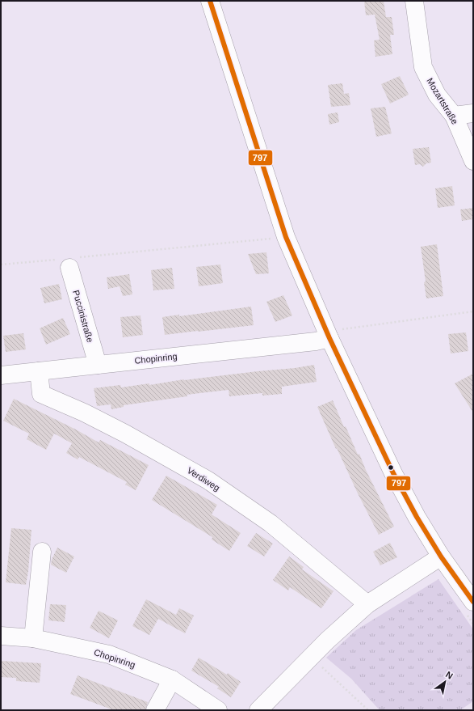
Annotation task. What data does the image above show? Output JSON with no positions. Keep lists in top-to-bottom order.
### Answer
{
  "streets": {
    "street": [
      "Mozartstraße",
      "Puccinistraße",
      "Chopinring",
      "Verdiweg"
    ]
  },
  "crossings": [
    ["Puccinistraße", "Chopinring"],
    ["Chopinring", "Verdiweg"]
  ],
  "lines": ["transit line 797"],
  "north": "top right"
}
